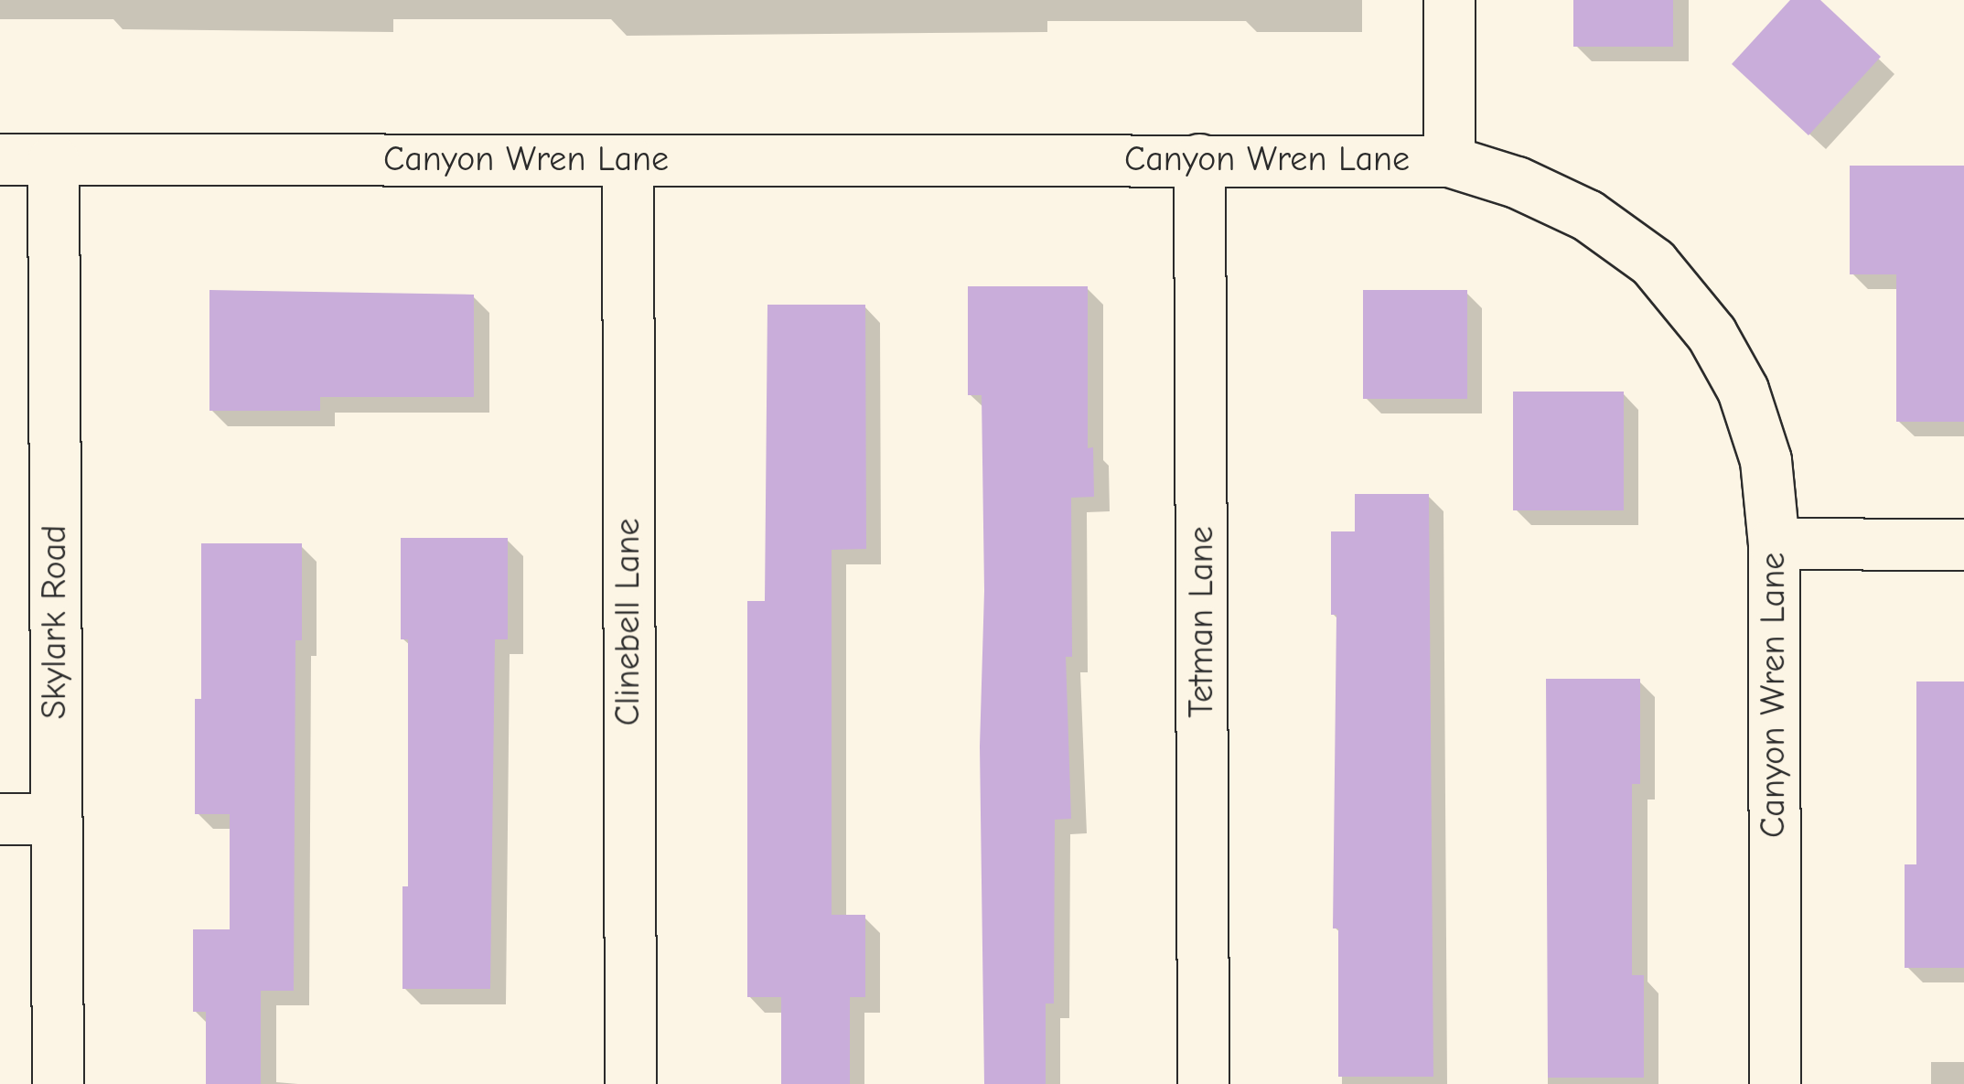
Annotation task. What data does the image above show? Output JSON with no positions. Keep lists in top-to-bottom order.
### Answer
{
  "streets": {
    "street": [
      "Canyon Wren Lane",
      "Skylark Road",
      "Clinebell Lane",
      "Tetman Lane"
    ]
  },
  "crossings": [
    ["Canyon Wren Lane", "Skylark Road"],
    ["Canyon Wren Lane", "Clinebell Lane"],
    ["Canyon Wren Lane", "Tetman Lane"]
  ]
}
